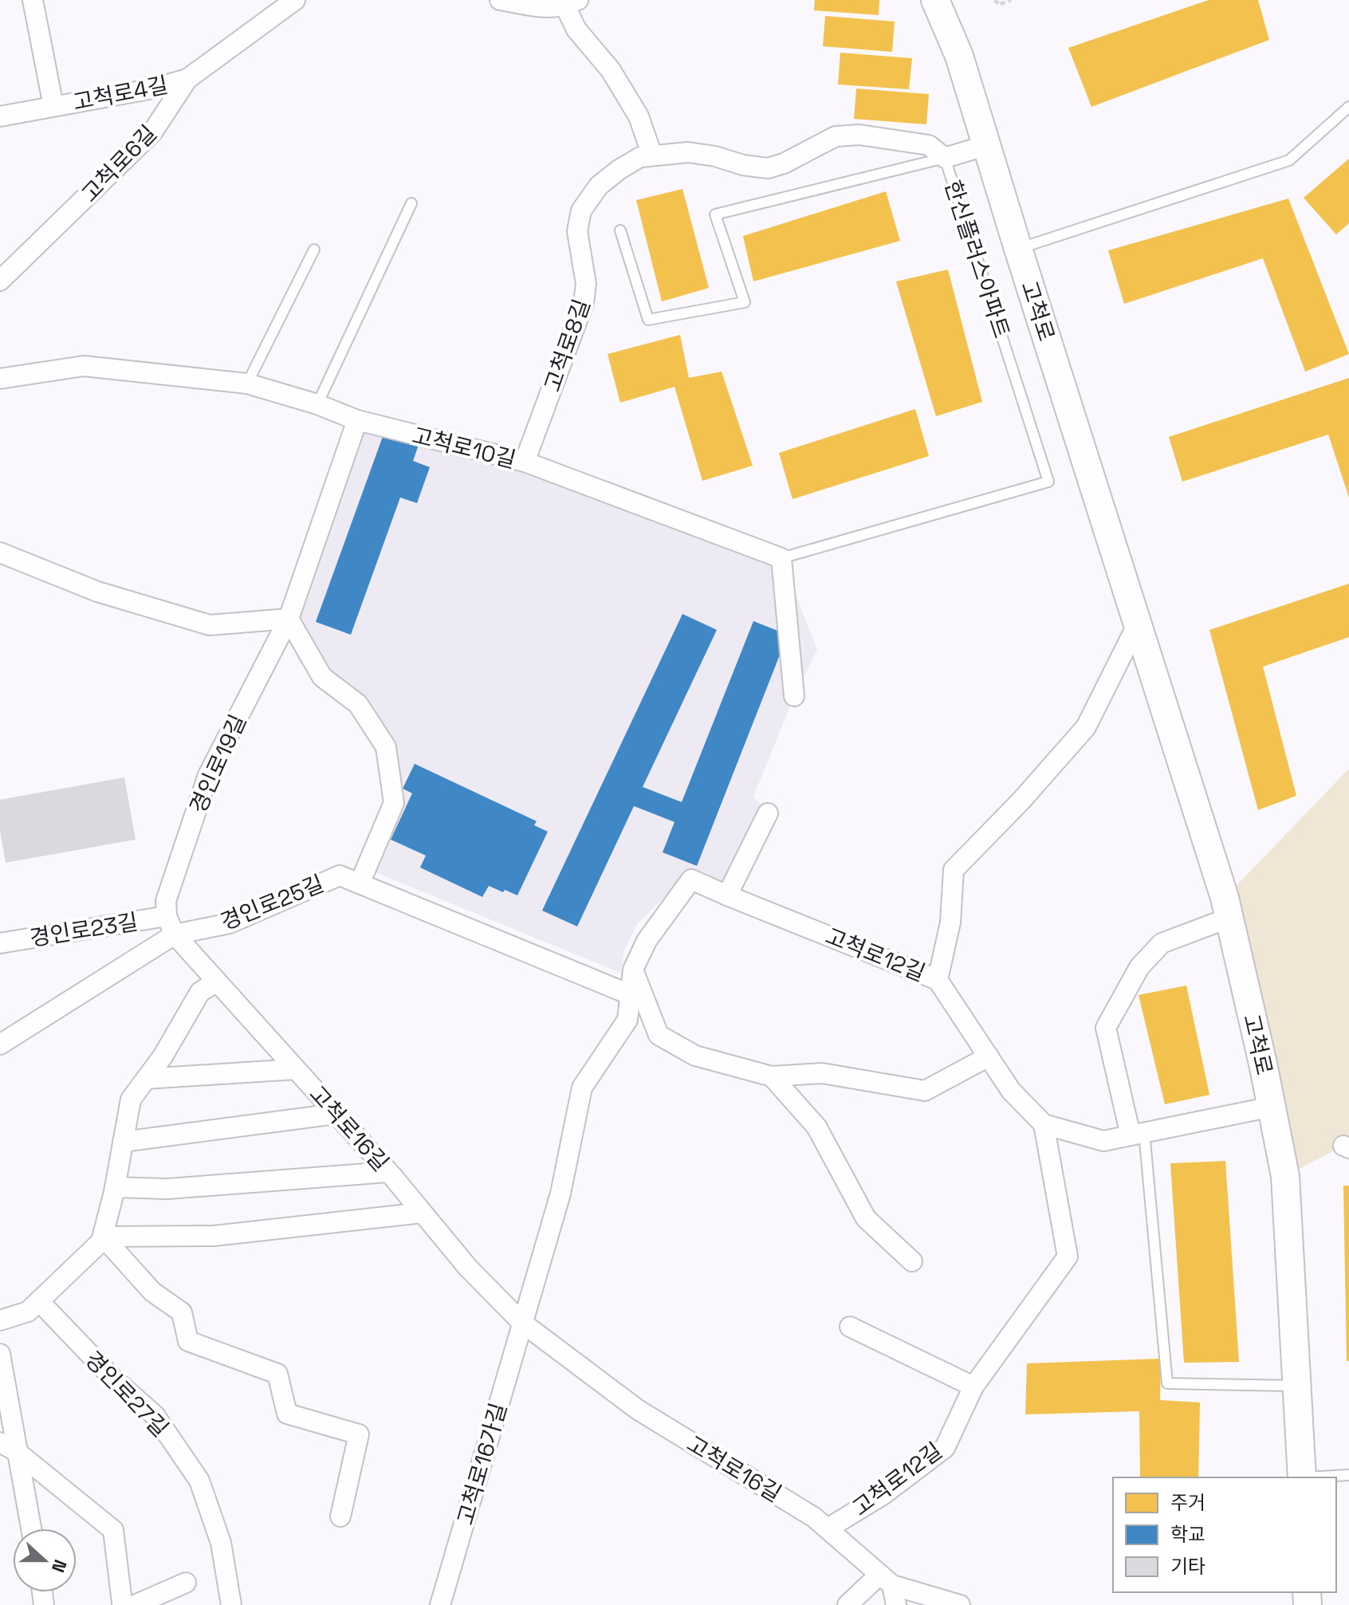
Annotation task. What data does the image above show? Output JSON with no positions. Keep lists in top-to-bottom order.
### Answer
{
  "streets": {
    "main road": ["고척로"],
    "street": [
      "고척로4길",
      "고척로6길",
      "고척로8길",
      "고척로10길",
      "경인로19길",
      "경인로25길",
      "경인로23길",
      "고척로12길",
      "고척로16길",
      "경인로27길",
      "고척로16가길"
    ],
    "lane": ["한신플러스아파트"]
  },
  "crossings": [
    ["고척로4길", "고척로6길"],
    ["한신플러스아파트", "고척로8길"],
    ["한신플러스아파트", "고척로10길"],
    ["고척로8길", "고척로10길"],
    ["고척로10길", "경인로19길"],
    ["경인로19길", "경인로23길"],
    ["경인로19길", "고척로16길"],
    ["경인로25길", "고척로12길"],
    ["경인로25길", "고척로16길"],
    ["경인로23길", "고척로16길"],
    ["고척로12길", "고척로16길"],
    ["고척로16길", "고척로16가길"]
  ],
  "legend": ["주거", "학교", "기타"],
  "north": "right"
}
